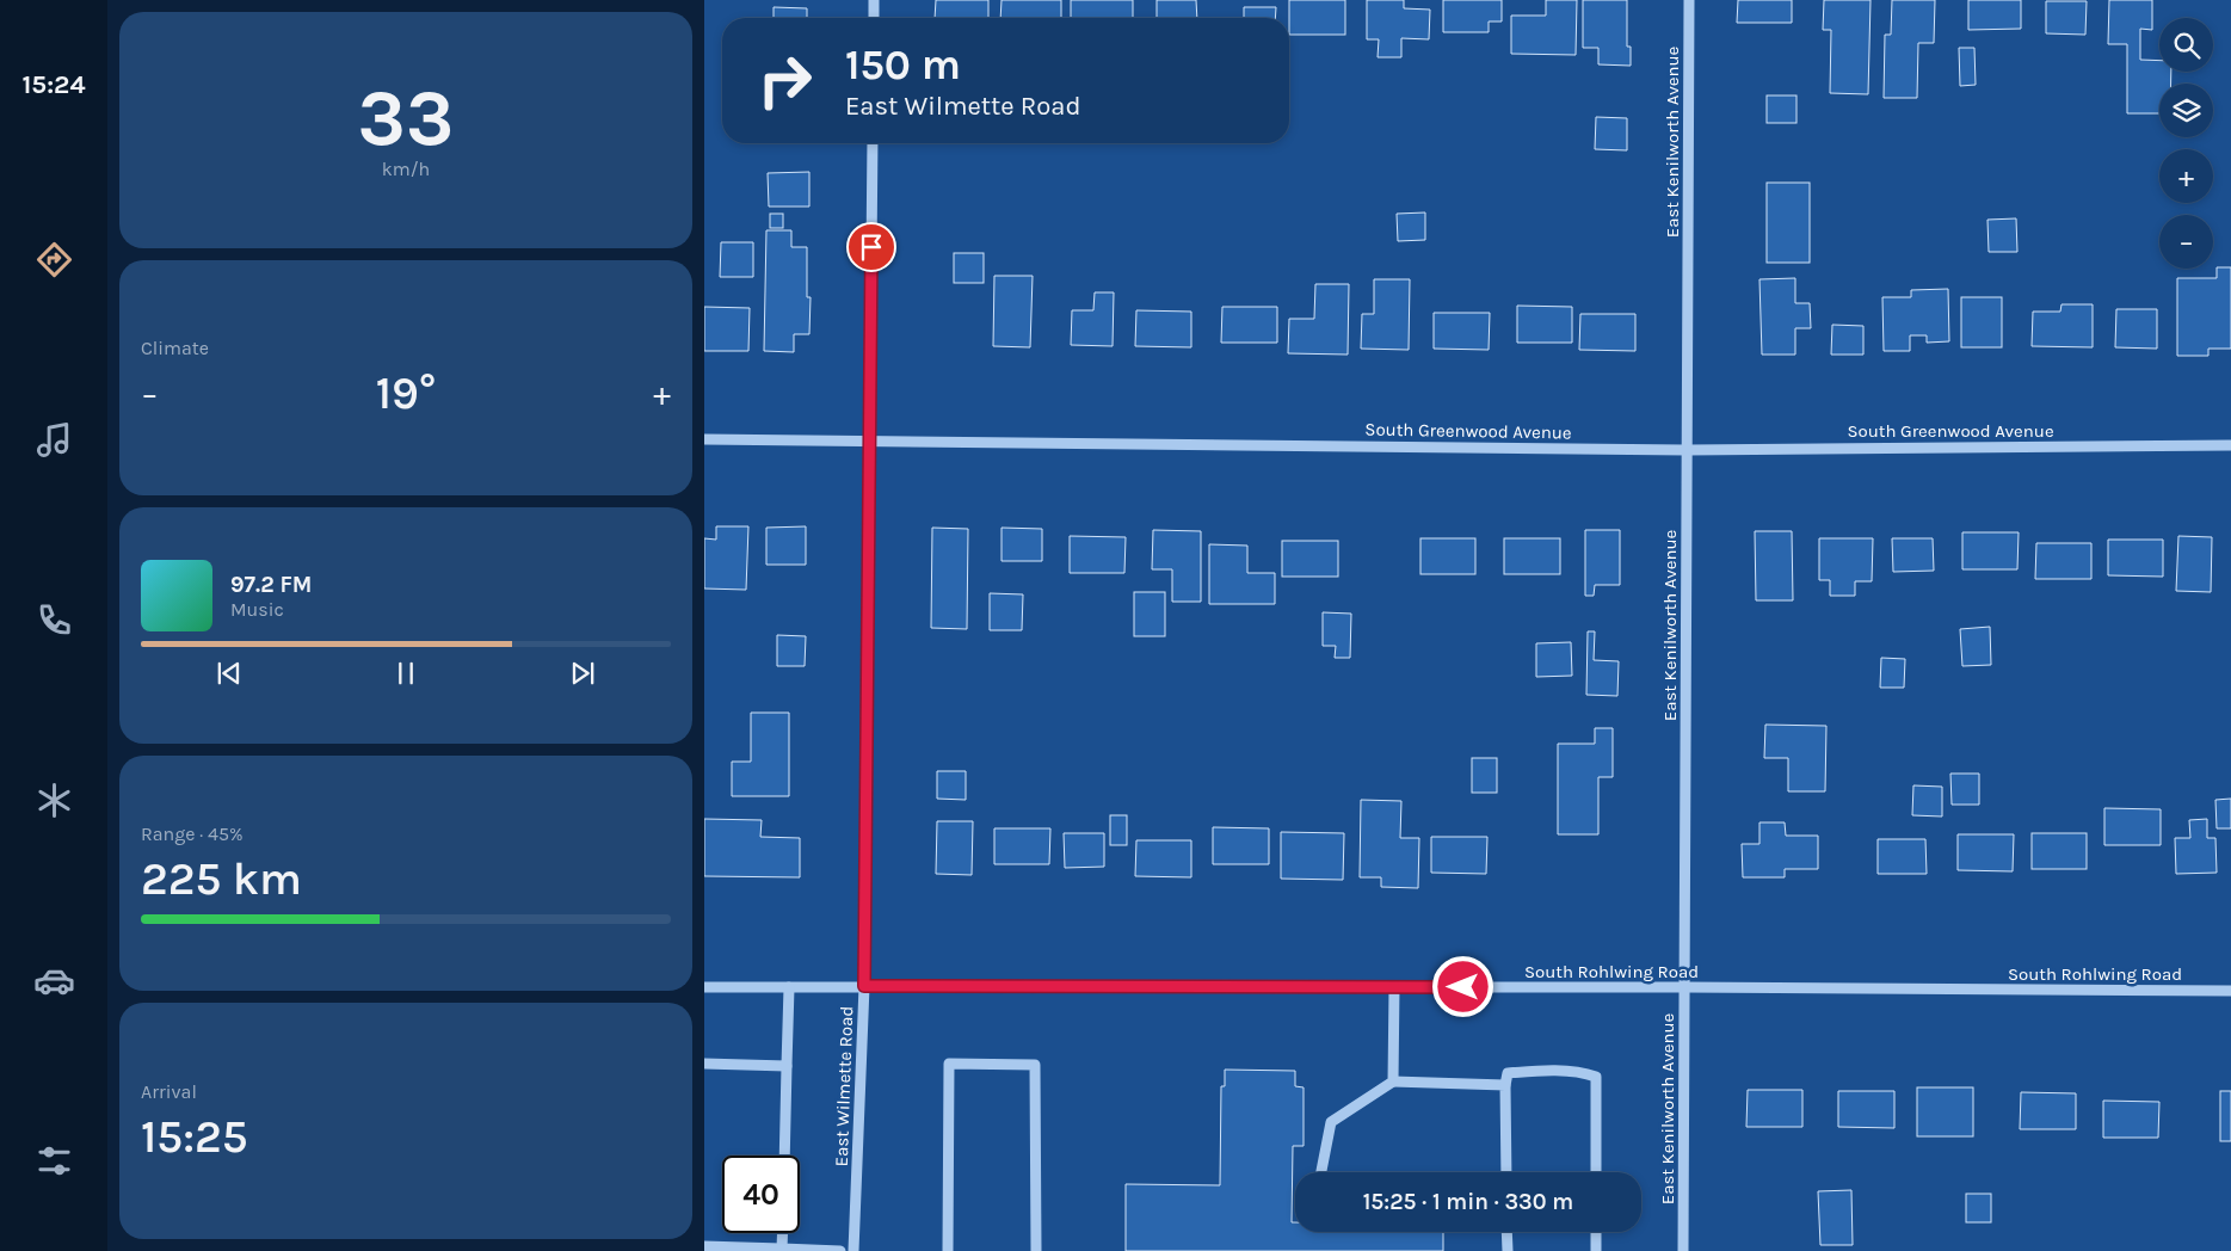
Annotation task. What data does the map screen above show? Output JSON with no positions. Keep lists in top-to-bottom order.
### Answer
{
  "streets": {
    "street": [
      "East Kenilworth Avenue",
      "South Greenwood Avenue",
      "South Rohlwing Road",
      "East Wilmette Road"
    ]
  },
  "crossings": [
    ["East Kenilworth Avenue", "South Greenwood Avenue"],
    ["East Kenilworth Avenue", "South Rohlwing Road"],
    ["South Greenwood Avenue", "East Wilmette Road"],
    ["South Rohlwing Road", "East Wilmette Road"]
  ],
  "page": {
    "tabs": "15:24",
    "tile": [
      ["33", "km/h"],
      "Climate",
      ["Range · 45%", "225 km"],
      ["Arrival", "15:25"]
    ],
    "map_buttons": ["+", "−"],
    "turn": ["150 m", "East Wilmette Road"],
    "heat": ["−", "19°", "+"],
    "song": ["97.2 FM", "Music"],
    "limit": "40",
    "trip": "15:25 · 1 min · 330 m"
  }
}
